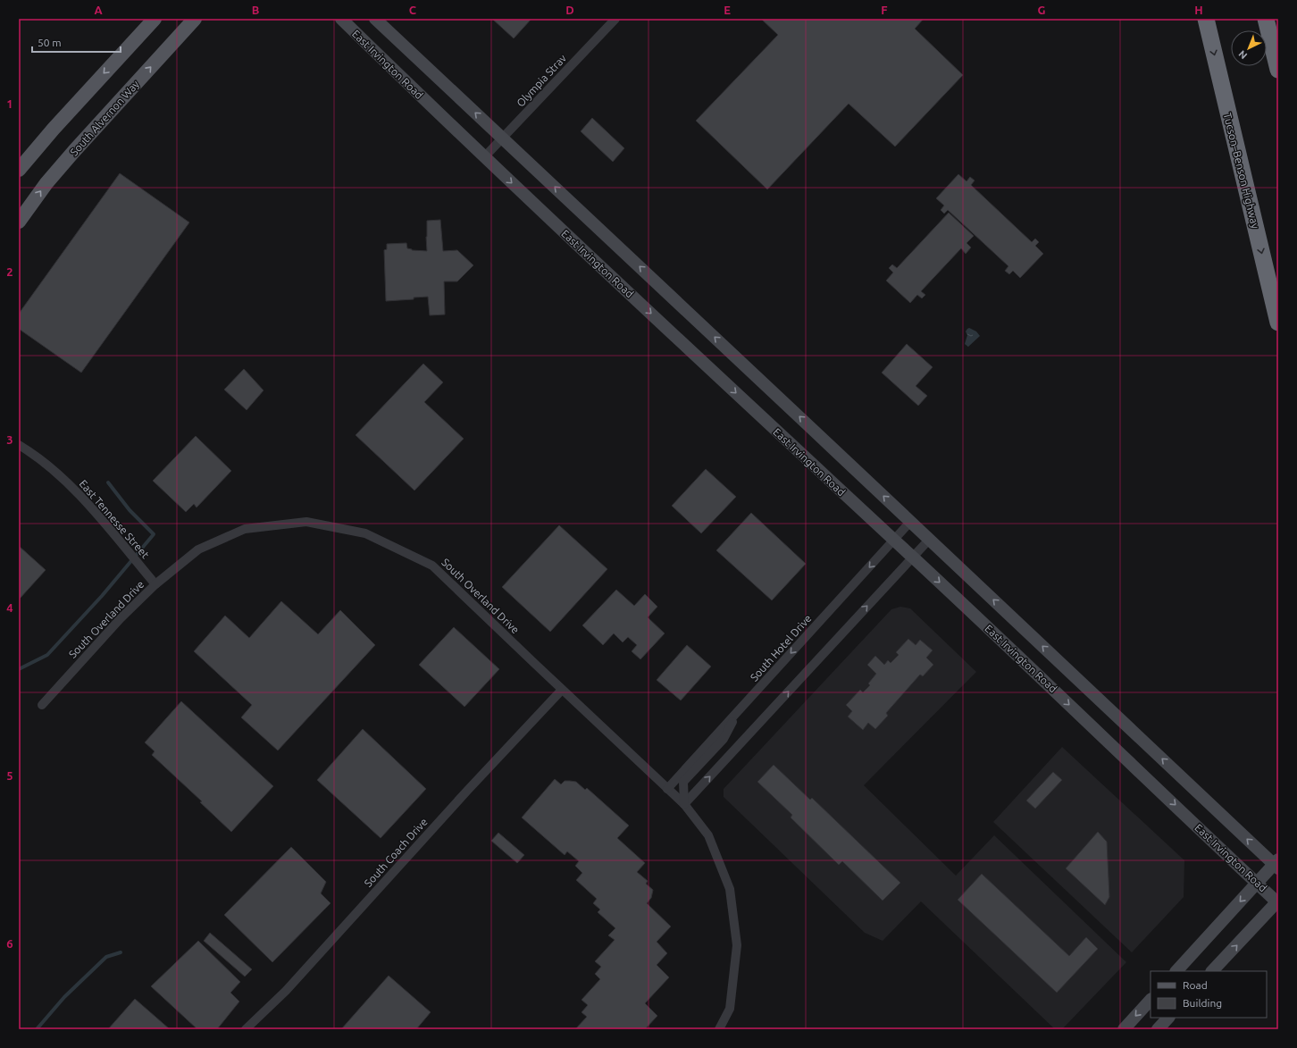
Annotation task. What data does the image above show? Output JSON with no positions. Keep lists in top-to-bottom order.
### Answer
{
  "streets": {
    "highway": ["Tucson–Benson Highway"],
    "main road": ["East Irvington Road", "South Alvernon Way"],
    "street": [
      "Olympia Strav",
      "East Tennesse Street",
      "South Overland Drive",
      "South Hotel Drive",
      "South Coach Drive"
    ]
  },
  "crossings": [
    ["East Irvington Road", "Olympia Strav"],
    ["East Irvington Road", "South Hotel Drive"],
    ["East Tennesse Street", "South Overland Drive"],
    ["South Overland Drive", "South Hotel Drive"],
    ["South Overland Drive", "South Coach Drive"]
  ],
  "one_way": ["Tucson–Benson Highway"],
  "legend": ["Road", "Building"],
  "scale_bar": "50 m",
  "north": "bottom left",
  "grid": {
    "columns": [
      "A",
      "B",
      "C",
      "D",
      "E",
      "F",
      "G",
      "H"
    ],
    "rows": [
      "1",
      "2",
      "3",
      "4",
      "5",
      "6"
    ]
  }
}
